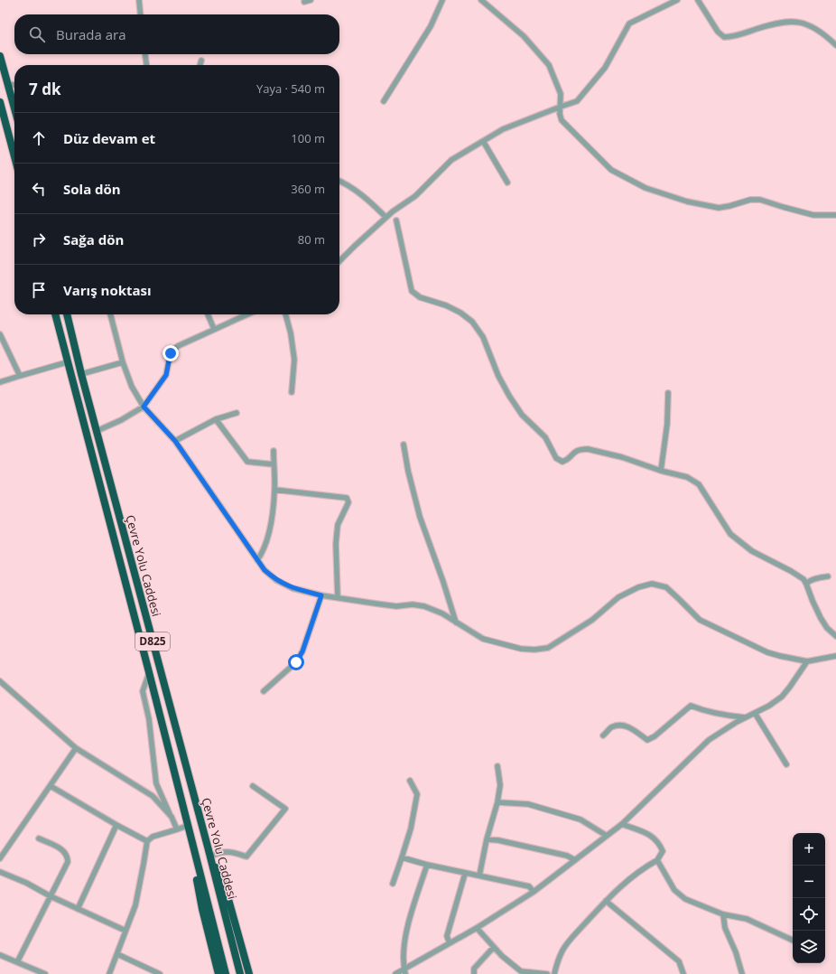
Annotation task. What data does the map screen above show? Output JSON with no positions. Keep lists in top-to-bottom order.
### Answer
{
  "streets": {
    "highway": ["Çevre Yolu Caddesi", "D825"]
  },
  "page": {
    "search": "Burada ara",
    "heading": ["7 dk", "Yaya · 540 m"],
    "list": [
      ["Düz devam et", "100 m"],
      ["Sola dön", "360 m"],
      ["Sağa dön", "80 m"],
      "Varış noktası"
    ],
    "map_buttons": ["+", "−"]
  }
}
